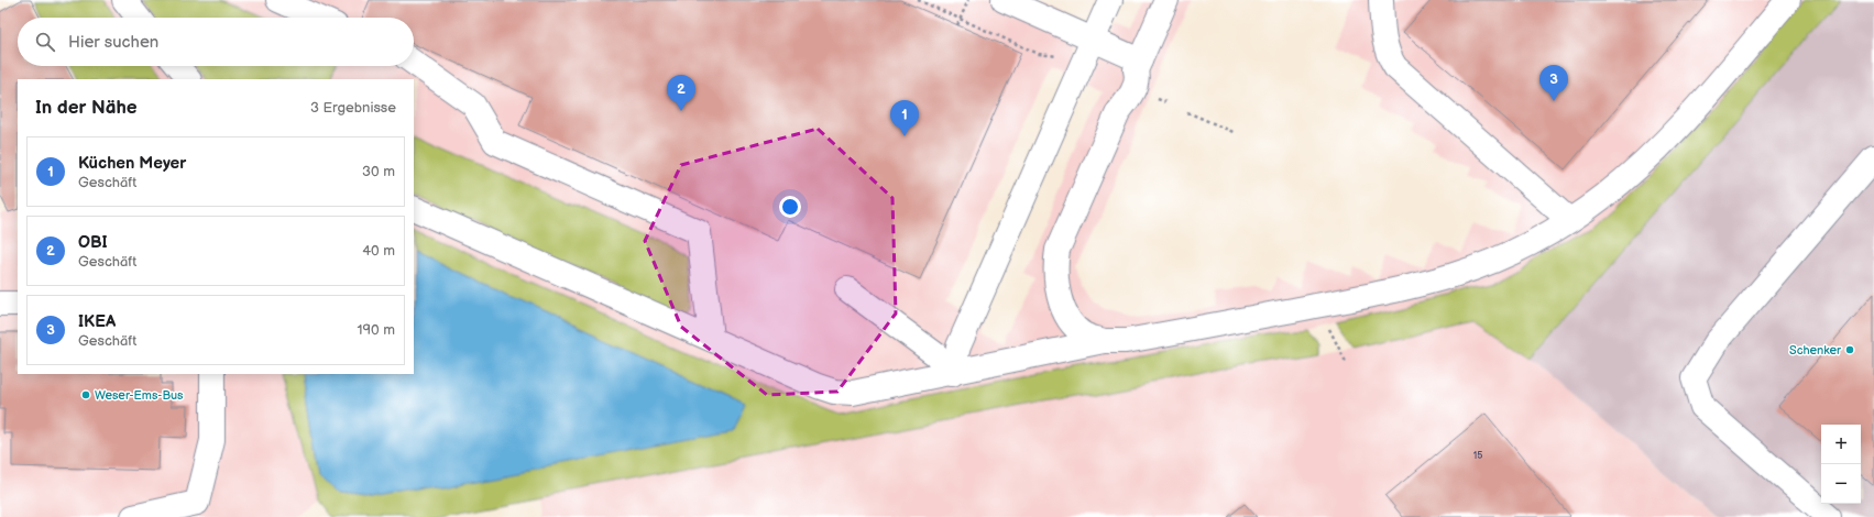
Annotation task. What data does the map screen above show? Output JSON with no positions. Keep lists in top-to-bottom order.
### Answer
{
  "places": ["Schenker", "Weser-Ems-Bus"],
  "house_numbers": ["15"],
  "page": {
    "search": "Hier suchen",
    "pins": ["3", "2", "1"],
    "heading": ["In der Nähe", "3 Ergebnisse"],
    "list": [
      {
        "mark": "1",
        "name": "Küchen Meyer",
        "note": "Geschäft",
        "value": "30 m"
      },
      {
        "mark": "2",
        "name": "OBI",
        "note": "Geschäft",
        "value": "40 m"
      },
      {
        "mark": "3",
        "name": "IKEA",
        "note": "Geschäft",
        "value": "190 m"
      }
    ],
    "map_buttons": ["+", "−"]
  }
}
